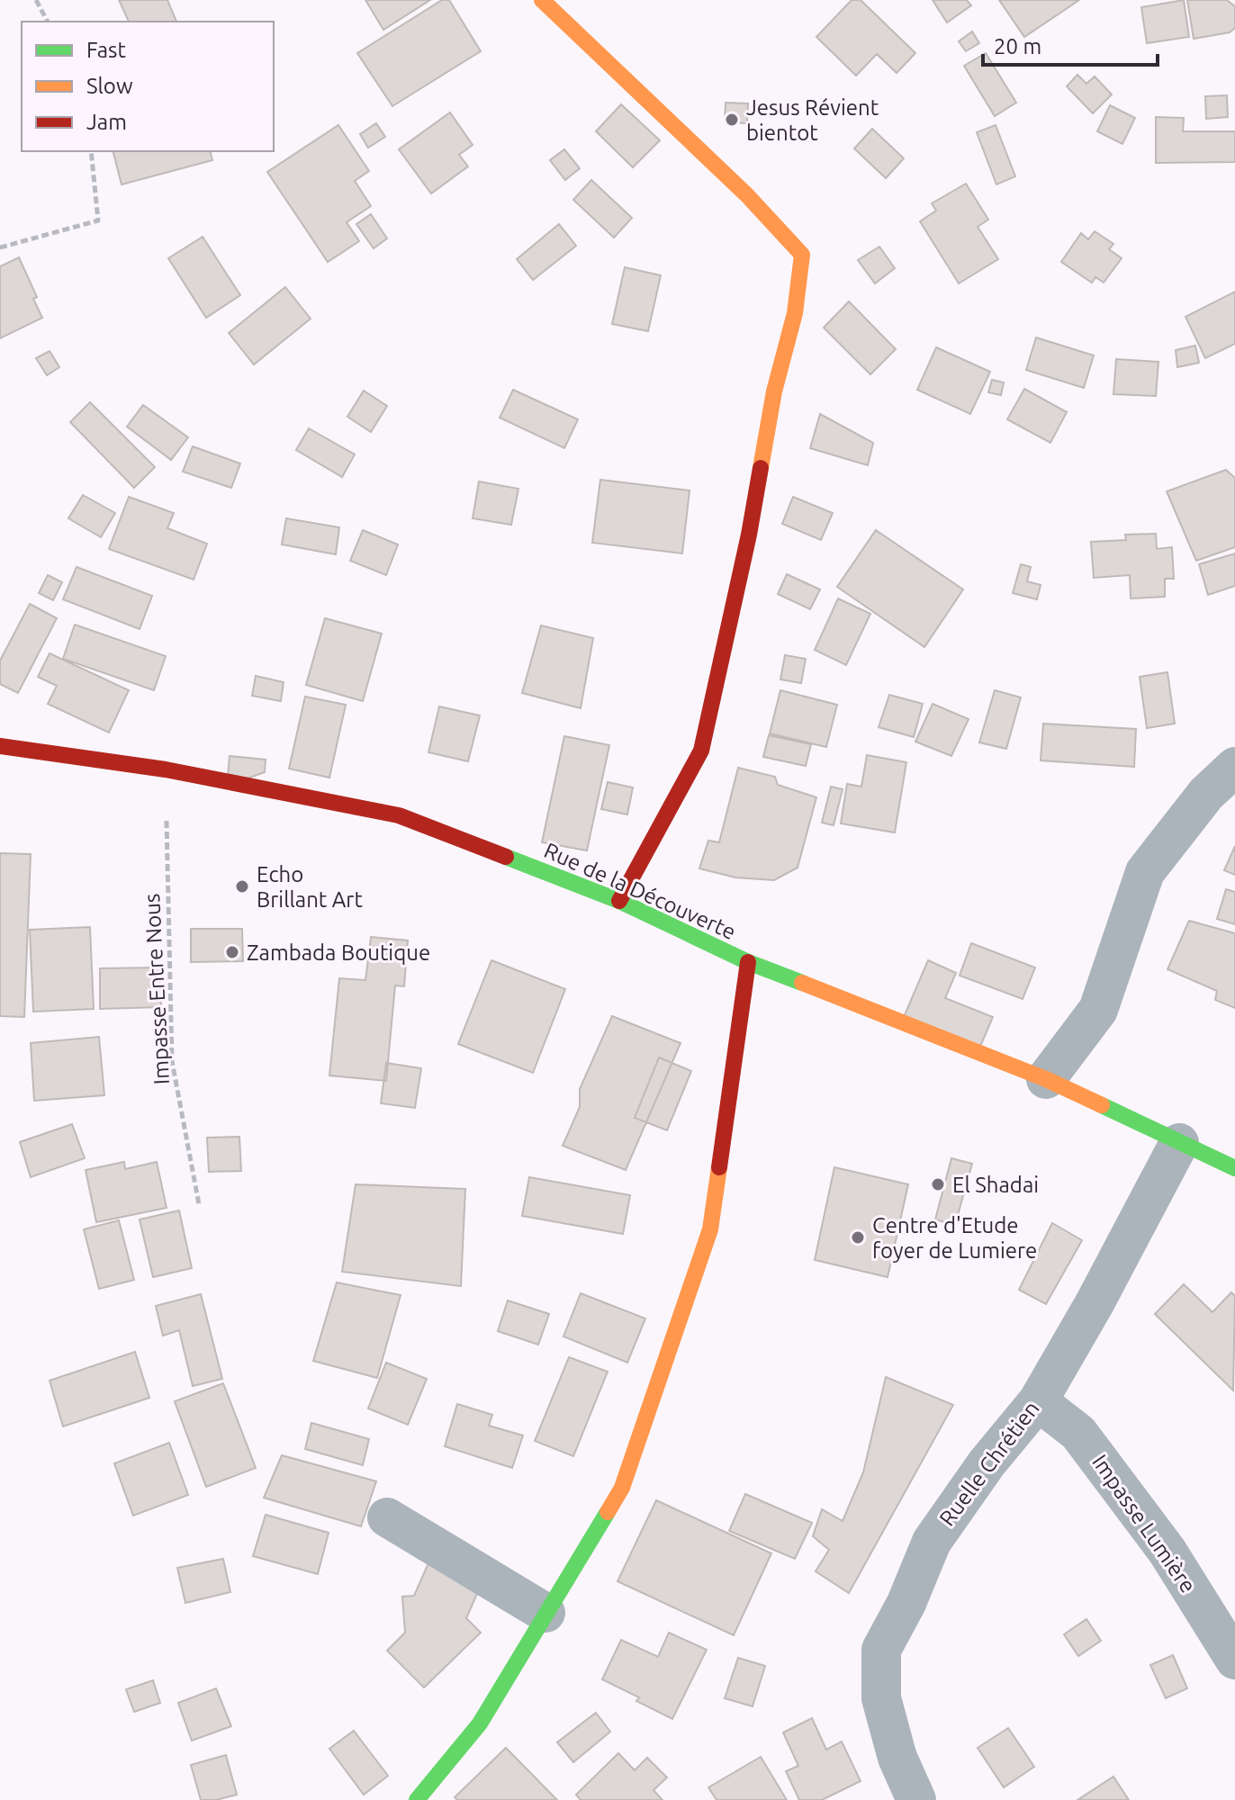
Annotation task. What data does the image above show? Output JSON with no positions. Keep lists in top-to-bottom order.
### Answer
{
  "streets": {
    "street": ["Rue de la Découverte", "Ruelle Chrétien", "Impasse Lumière"],
    "path": ["Impasse Entre Nous"]
  },
  "crossings": [
    ["Rue de la Découverte", "Impasse Entre Nous"],
    ["Rue de la Découverte", "Ruelle Chrétien"],
    ["Ruelle Chrétien", "Impasse Lumière"]
  ],
  "places": [
    "Jesus Révient bientot",
    "Echo Brillant Art",
    "Zambada Boutique",
    "El Shadai",
    "Centre d'Etude foyer de Lumiere"
  ],
  "legend": ["Fast", "Slow", "Jam"],
  "scale_bar": "20 m"
}
